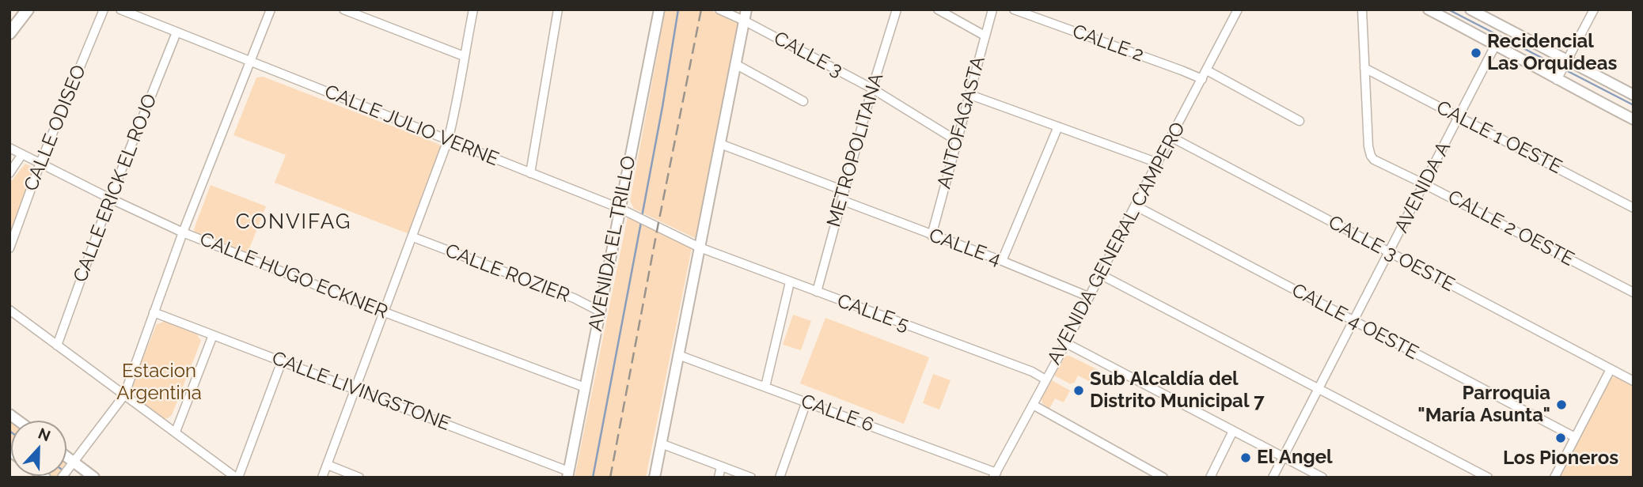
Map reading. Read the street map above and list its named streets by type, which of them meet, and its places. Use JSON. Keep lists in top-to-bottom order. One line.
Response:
{"streets":{"main road":["AVENIDA EL TRILLO"],"street":["CALLE 2","CALLE 3","ANTOFAGASTA","CALLE JULIO VERNE","CALLE ODISEO","CALLE 1 OESTE","METROPOLITANA","AVENIDA A","CALLE ERICK EL ROJO","CALLE 2 OESTE","AVENIDA GENERAL CAMPERO","CALLE 4","CALLE 3 OESTE","CALLE ROZIER","CALLE HUGO ECKNER","CALLE 5","CALLE 4 OESTE","CALLE LIVINGSTONE","CALLE 6"]},"crossings":[["CALLE 2","AVENIDA GENERAL CAMPERO"],["CALLE 3","ANTOFAGASTA"],["CALLE 3","METROPOLITANA"],["ANTOFAGASTA","CALLE 4"],["CALLE JULIO VERNE","CALLE ERICK EL ROJO"],["CALLE JULIO VERNE","AVENIDA EL TRILLO"],["CALLE JULIO VERNE","CALLE 5"],["CALLE ODISEO","CALLE HUGO ECKNER"],["CALLE 1 OESTE","AVENIDA A"],["CALLE 1 OESTE","CALLE 2 OESTE"],["METROPOLITANA","CALLE 4"],["METROPOLITANA","CALLE 5"],["AVENIDA A","CALLE 2 OESTE"],["AVENIDA A","CALLE 3 OESTE"],["AVENIDA A","CALLE 4 OESTE"],["CALLE ERICK EL ROJO","CALLE HUGO ECKNER"],["AVENIDA EL TRILLO","CALLE ROZIER"],["AVENIDA EL TRILLO","CALLE HUGO ECKNER"],["AVENIDA EL TRILLO","CALLE LIVINGSTONE"],["AVENIDA GENERAL CAMPERO","CALLE 4"],["AVENIDA GENERAL CAMPERO","CALLE 3 OESTE"],["AVENIDA GENERAL CAMPERO","CALLE 5"],["AVENIDA GENERAL CAMPERO","CALLE 4 OESTE"],["AVENIDA GENERAL CAMPERO","CALLE 6"]],"districts":["CONVIFAG"],"parks":["Estacion Argentina"],"places":["Recidencial Las Orquideas","Sub Alcaldía del Distrito Municipal 7","Parroquia \"María Asunta\"","Los Pioneros","El Angel"],"north":"top"}
